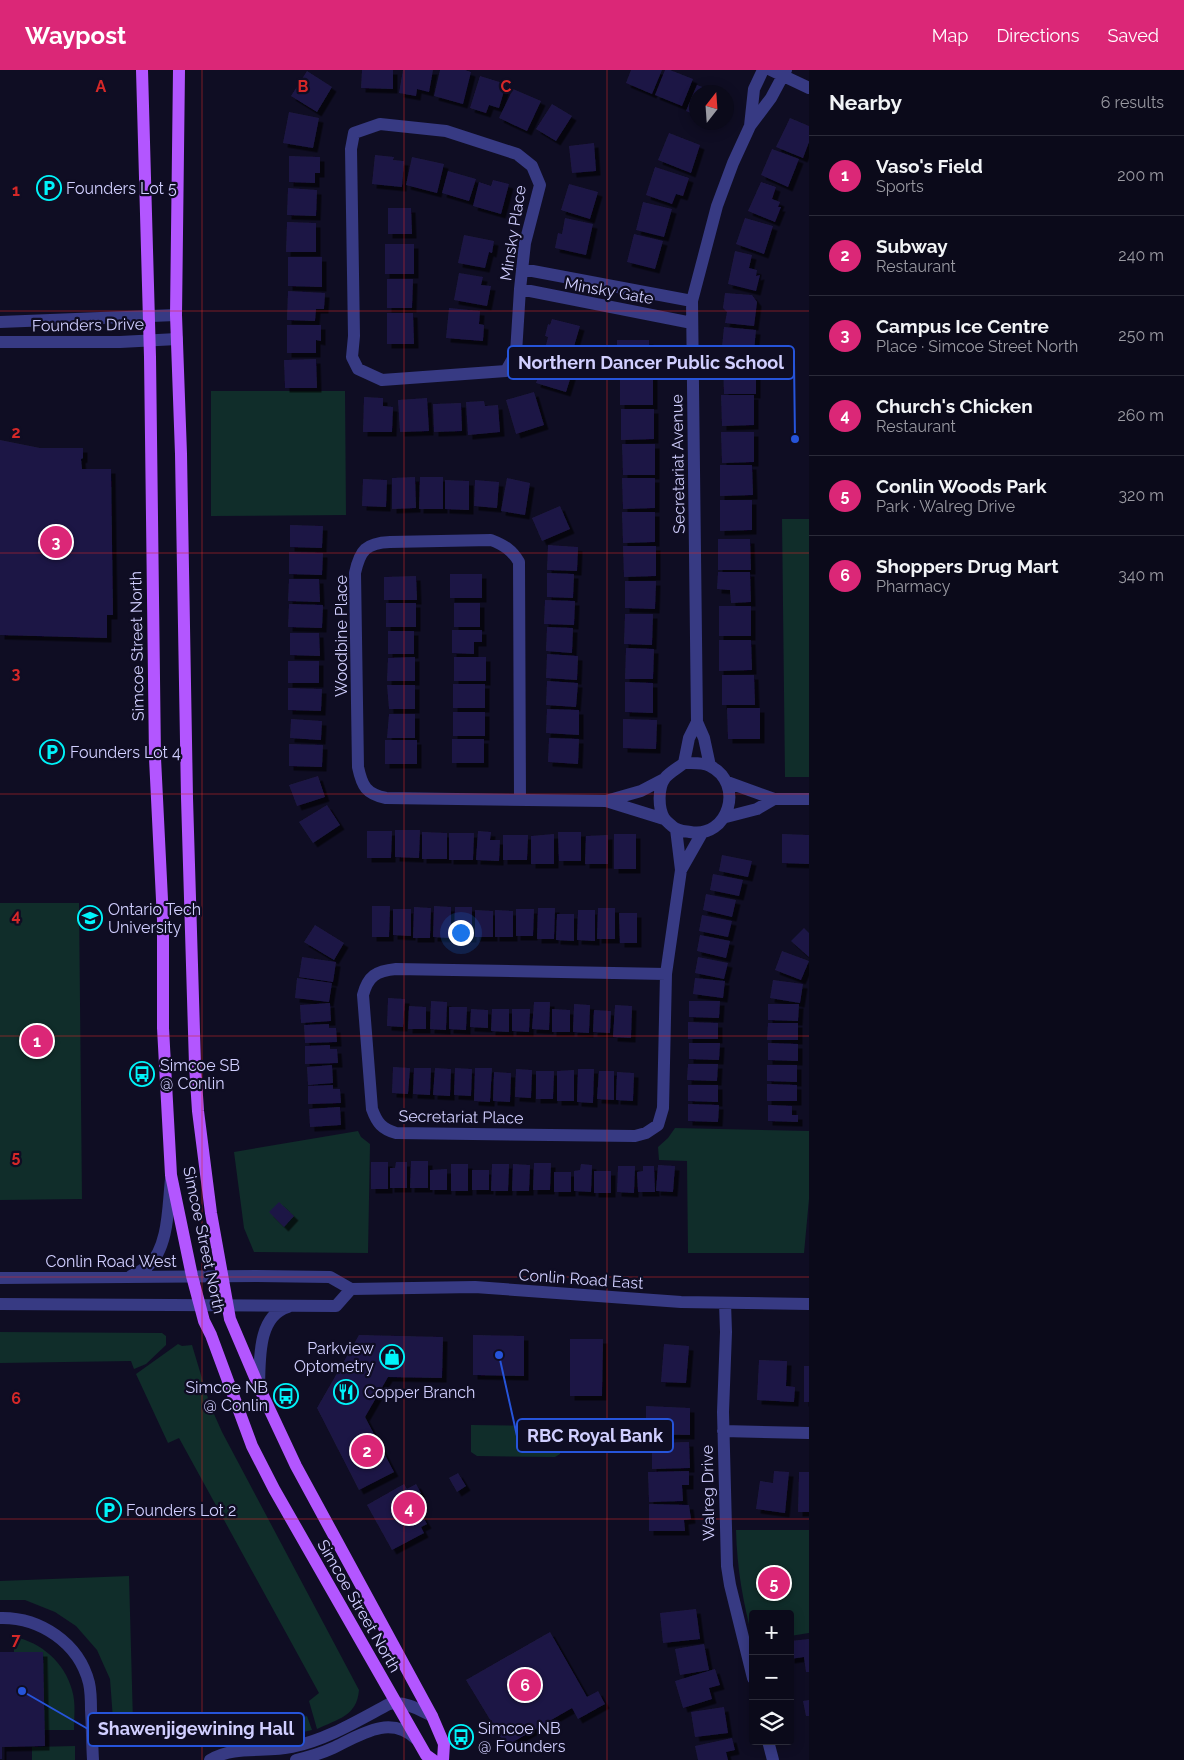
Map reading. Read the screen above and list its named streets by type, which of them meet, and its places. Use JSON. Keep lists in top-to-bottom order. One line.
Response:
{"streets":{"main road":["Simcoe Street North"],"street":["Minsky Place","Minsky Gate","Founders Drive","Secretariat Avenue","Woodbine Place","Secretariat Place","Conlin Road West","Conlin Road East","Walreg Drive"]},"crossings":[["Minsky Place","Minsky Gate"],["Minsky Gate","Secretariat Avenue"],["Founders Drive","Simcoe Street North"],["Secretariat Avenue","Woodbine Place"],["Secretariat Avenue","Secretariat Place"],["Woodbine Place","Secretariat Place"],["Simcoe Street North","Conlin Road West"],["Simcoe Street North","Conlin Road East"],["Conlin Road West","Conlin Road East"],["Conlin Road East","Walreg Drive"]],"places":{"parking":["Founders Lot 5","Founders Lot 4","Founders Lot 2"],"other":["Northern Dancer Public School","RBC Royal Bank","Shawenjigewining Hall"],"school or university":["Ontario Tech University"],"bus stop":["Simcoe SB @ Conlin","Simcoe NB @ Conlin","Simcoe NB @ Founders"],"shop":["Parkview Optometry"],"restaurant":["Copper Branch"]},"north":"top","page":{"header":"Waypost","nav":["Map","Directions","Saved"],"heading":["Nearby","6 results"],"list":[{"mark":"1","name":"Vaso's Field","note":"Sports","value":"200 m"},{"mark":"2","name":"Subway","note":"Restaurant","value":"240 m"},{"mark":"3","name":"Campus Ice Centre","note":"Place · Simcoe Street North","value":"250 m"},{"mark":"4","name":"Church's Chicken","note":"Restaurant","value":"260 m"},{"mark":"5","name":"Conlin Woods Park","note":"Park · Walreg Drive","value":"320 m"},{"mark":"6","name":"Shoppers Drug Mart","note":"Pharmacy","value":"340 m"}],"pins":["3","1","2","4","5","6"],"map_buttons":["+","−"]},"grid":{"columns":["A","B","C"],"rows":["1","2","3","4","5","6","7"]}}
